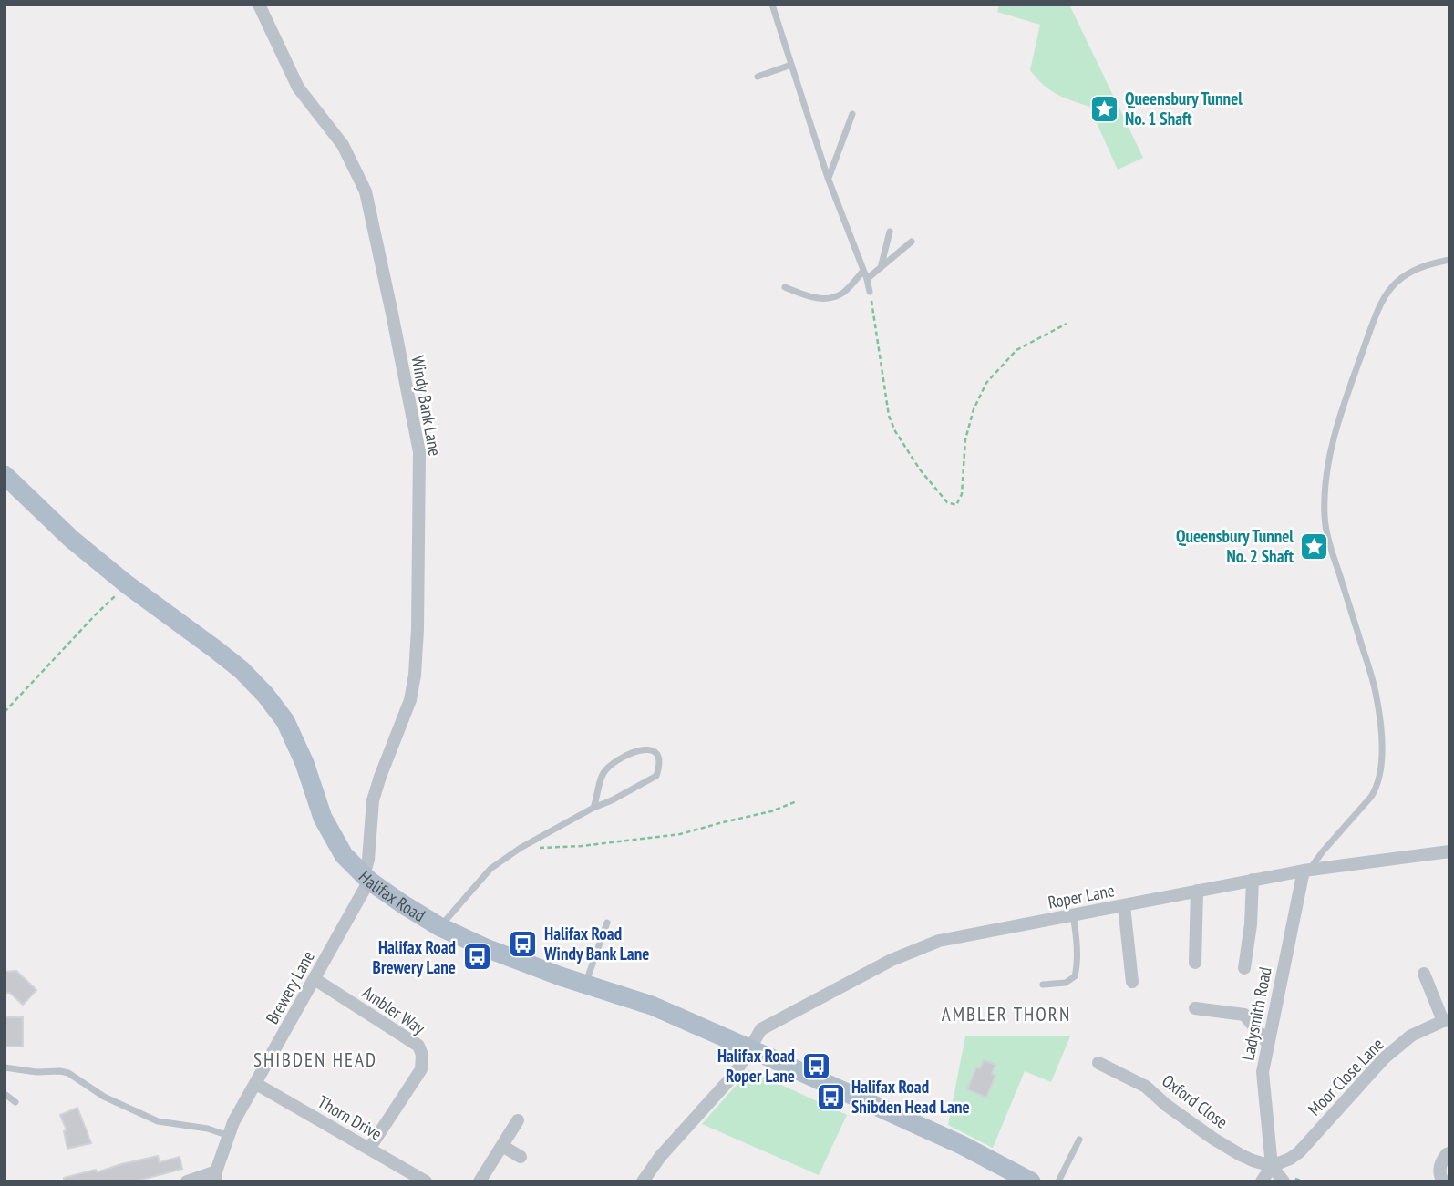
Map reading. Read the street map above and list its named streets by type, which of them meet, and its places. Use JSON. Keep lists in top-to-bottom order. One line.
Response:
{"streets":{"main road":["Halifax Road"],"street":["Windy Bank Lane","Roper Lane","Brewery Lane","Ambler Way","Ladysmith Road","Moor Close Lane","Oxford Close","Thorn Drive"]},"crossings":[["Windy Bank Lane","Halifax Road"],["Windy Bank Lane","Brewery Lane"],["Halifax Road","Roper Lane"],["Halifax Road","Brewery Lane"],["Roper Lane","Ladysmith Road"],["Brewery Lane","Ambler Way"],["Brewery Lane","Thorn Drive"],["Ambler Way","Thorn Drive"],["Ladysmith Road","Moor Close Lane"],["Ladysmith Road","Oxford Close"],["Moor Close Lane","Oxford Close"]],"districts":["AMBLER THORN","SHIBDEN HEAD"],"places":{"place":["Queensbury Tunnel No. 1 Shaft","Queensbury Tunnel No. 2 Shaft"],"bus stop":["Halifax Road Windy Bank Lane","Halifax Road Brewery Lane","Halifax Road Roper Lane","Halifax Road Shibden Head Lane"]}}
